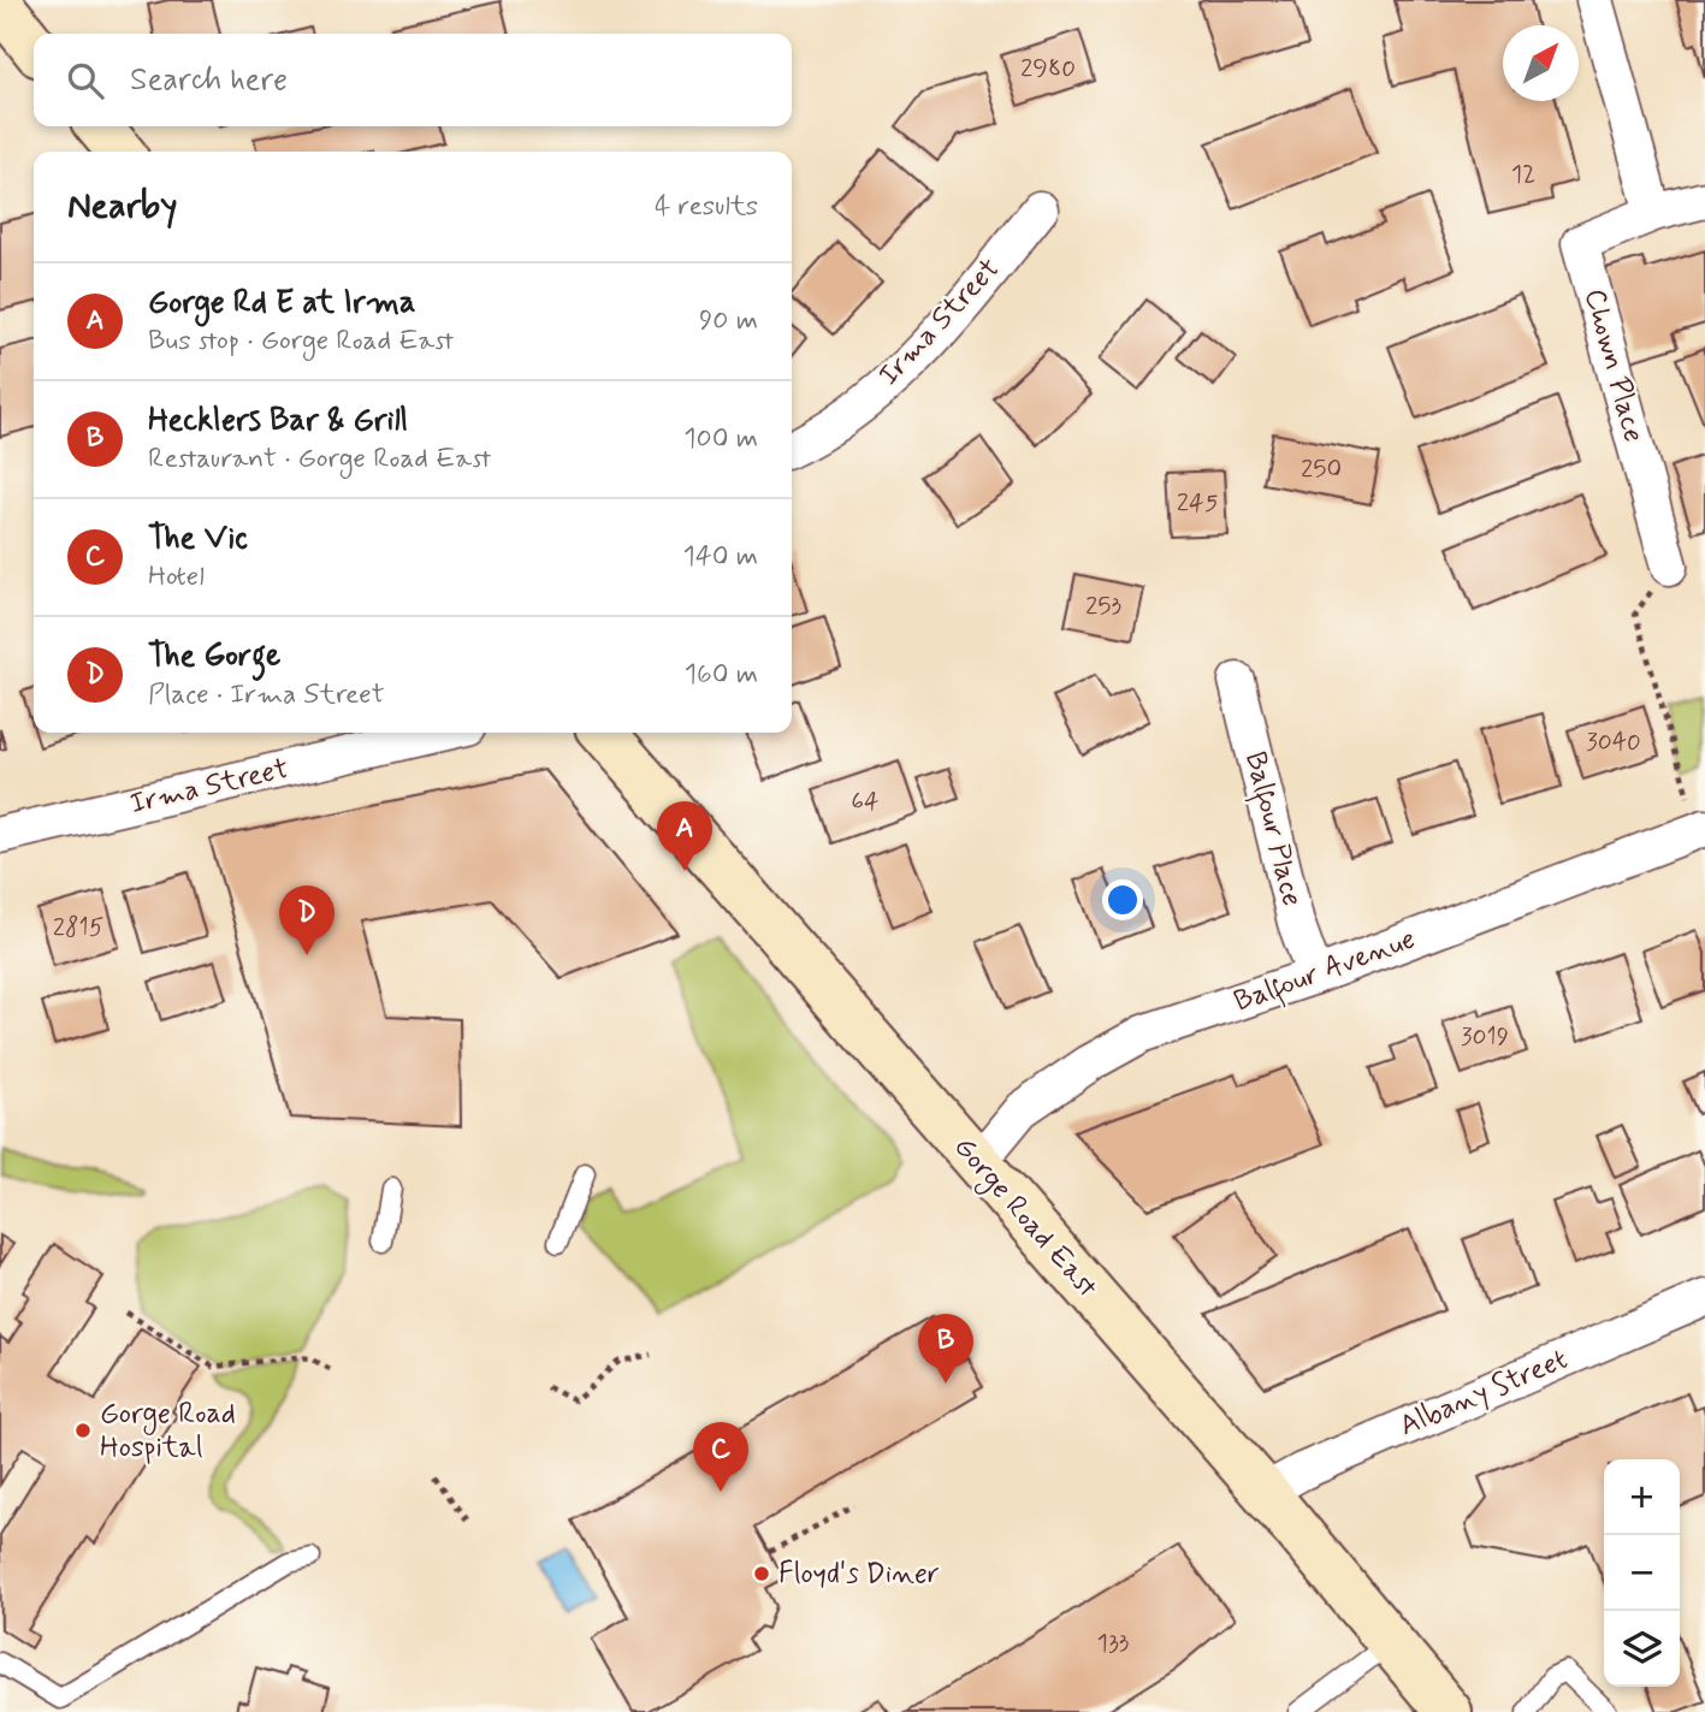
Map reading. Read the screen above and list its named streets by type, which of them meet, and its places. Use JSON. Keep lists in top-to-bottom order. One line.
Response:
{"streets":{"main road":["Gorge Road East"],"street":["Irma Street","Chown Place","Balfour Place","Balfour Avenue","Albany Street"]},"crossings":[["Balfour Place","Balfour Avenue"],["Balfour Avenue","Gorge Road East"],["Gorge Road East","Albany Street"]],"places":["Gorge Road Hospital","Floyd's Diner"],"house_numbers":["2980","12","250","245","253","3040","64","2815","3019","133"],"north":"top right","page":{"search":"Search here","heading":["Nearby","4 results"],"list":[{"mark":"A","name":"Gorge Rd E at Irma","note":"Bus stop · Gorge Road East","value":"90 m"},{"mark":"B","name":"Hecklers Bar & Grill","note":"Restaurant · Gorge Road East","value":"100 m"},{"mark":"C","name":"The Vic","note":"Hotel","value":"140 m"},{"mark":"D","name":"The Gorge","note":"Place · Irma Street","value":"160 m"}],"pins":["A","D","B","C"],"map_buttons":["+","−"]}}
